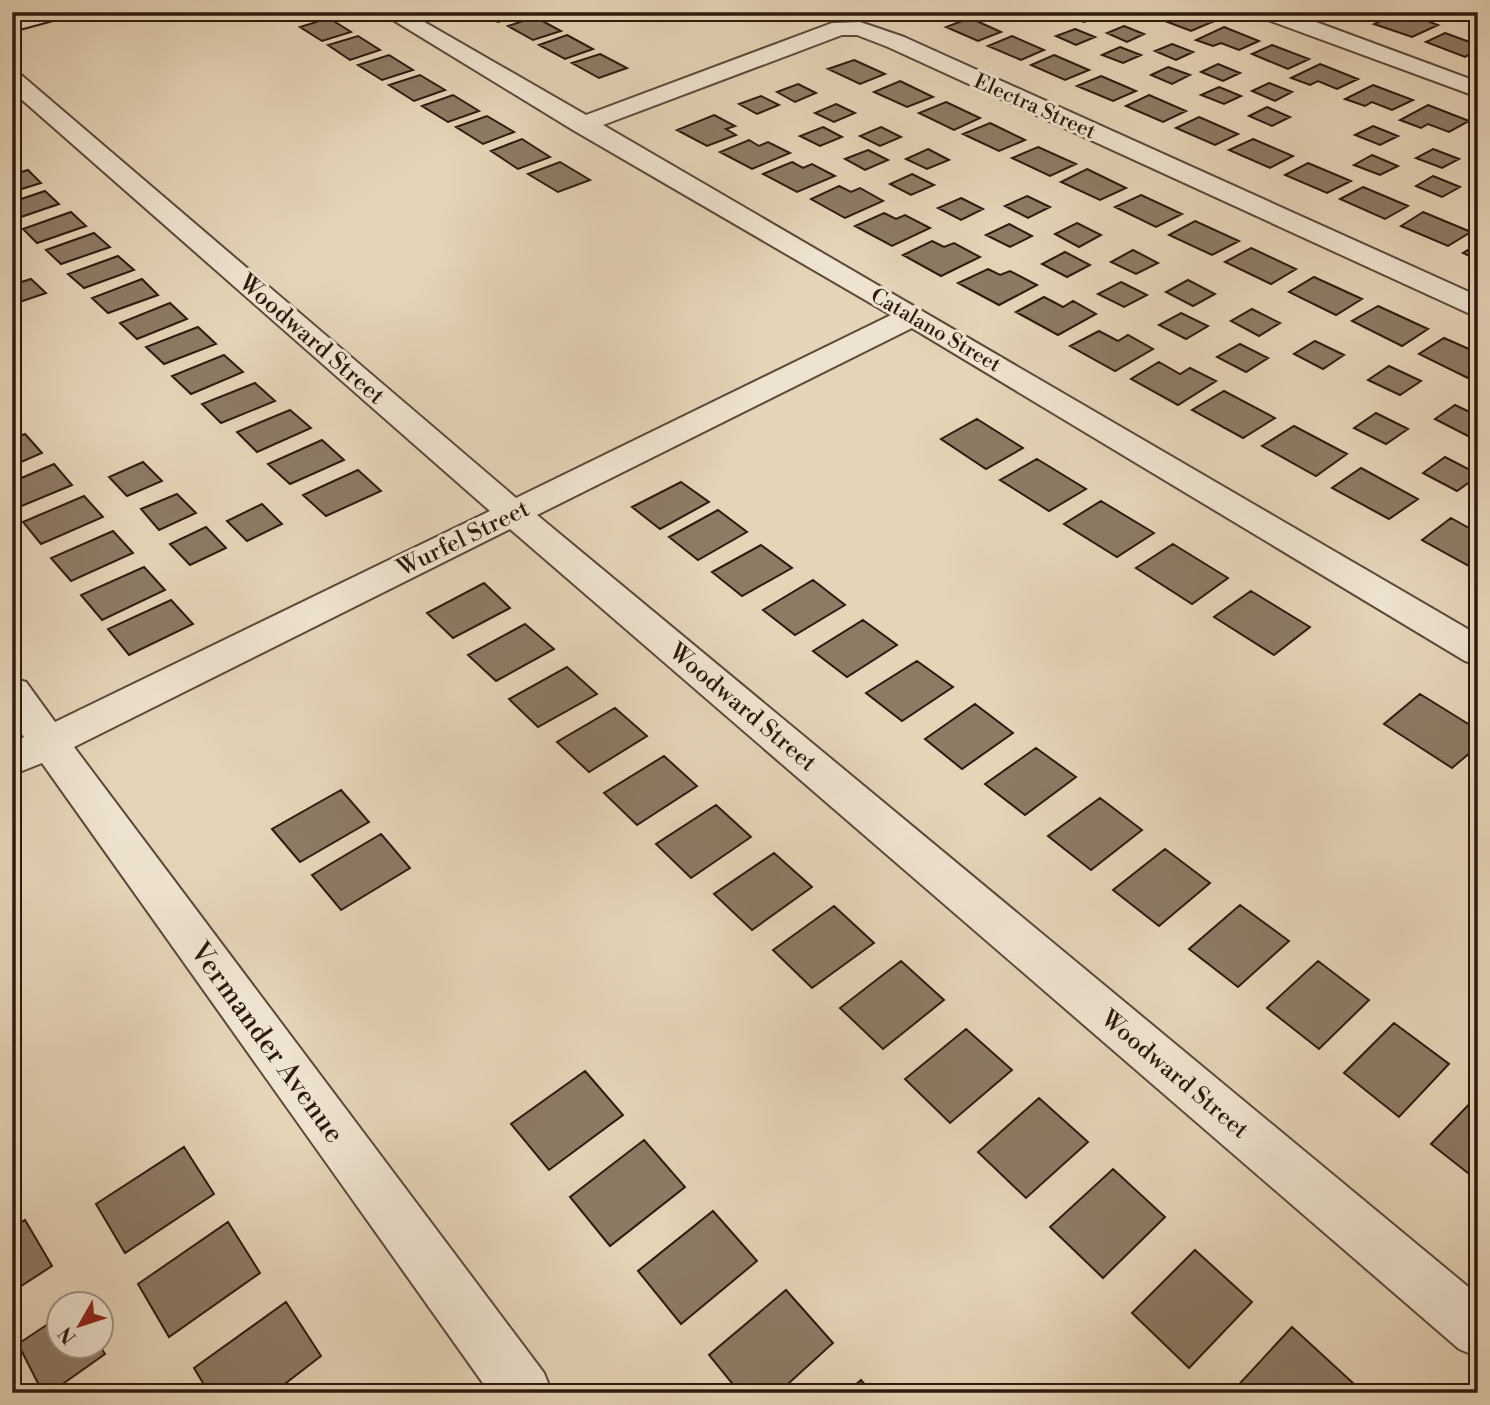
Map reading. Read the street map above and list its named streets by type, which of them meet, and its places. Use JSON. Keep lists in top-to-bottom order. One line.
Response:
{"streets":{"street":["Electra Street","Catalano Street","Woodward Street","Wurfel Street","Vermander Avenue"]},"crossings":[["Electra Street","Catalano Street"],["Catalano Street","Wurfel Street"],["Woodward Street","Wurfel Street"],["Wurfel Street","Vermander Avenue"]],"north":"bottom left"}
